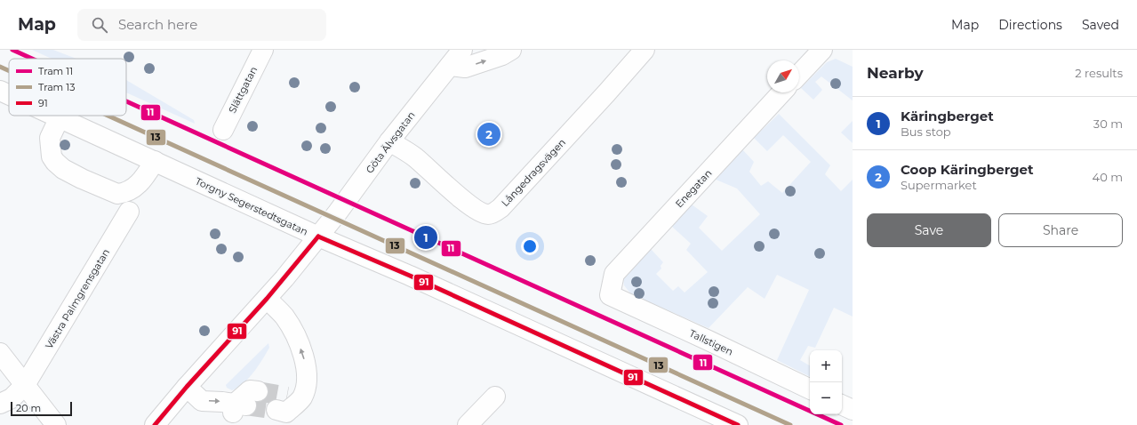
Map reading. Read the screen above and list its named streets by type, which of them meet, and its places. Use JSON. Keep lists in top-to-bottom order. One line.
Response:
{"streets":{"street":["Slättgatan","Göta Älvsgatan","Långedragsvägen","Enegatan","Torgny Segerstedtsgatan","Västra Palmgrensgatan","Tallstigen"]},"crossings":[["Göta Älvsgatan","Långedragsvägen"],["Göta Älvsgatan","Torgny Segerstedtsgatan"],["Enegatan","Tallstigen"]],"lines":["tram line 11","tram line 13","transit line 91"],"legend":["Tram 11","Tram 13","91"],"scale_bar":"20 m","north":"top right","page":{"header":"Map","search":"Search here","nav":["Map","Directions","Saved"],"heading":["Nearby","2 results"],"list":[{"mark":"1","name":"Käringberget","note":"Bus stop","value":"30 m"},{"mark":"2","name":"Coop Käringberget","note":"Supermarket","value":"40 m"}],"pins":["2","1"],"buttons":["Save","Share"],"map_buttons":["+","−"],"scale":"20 m"}}
